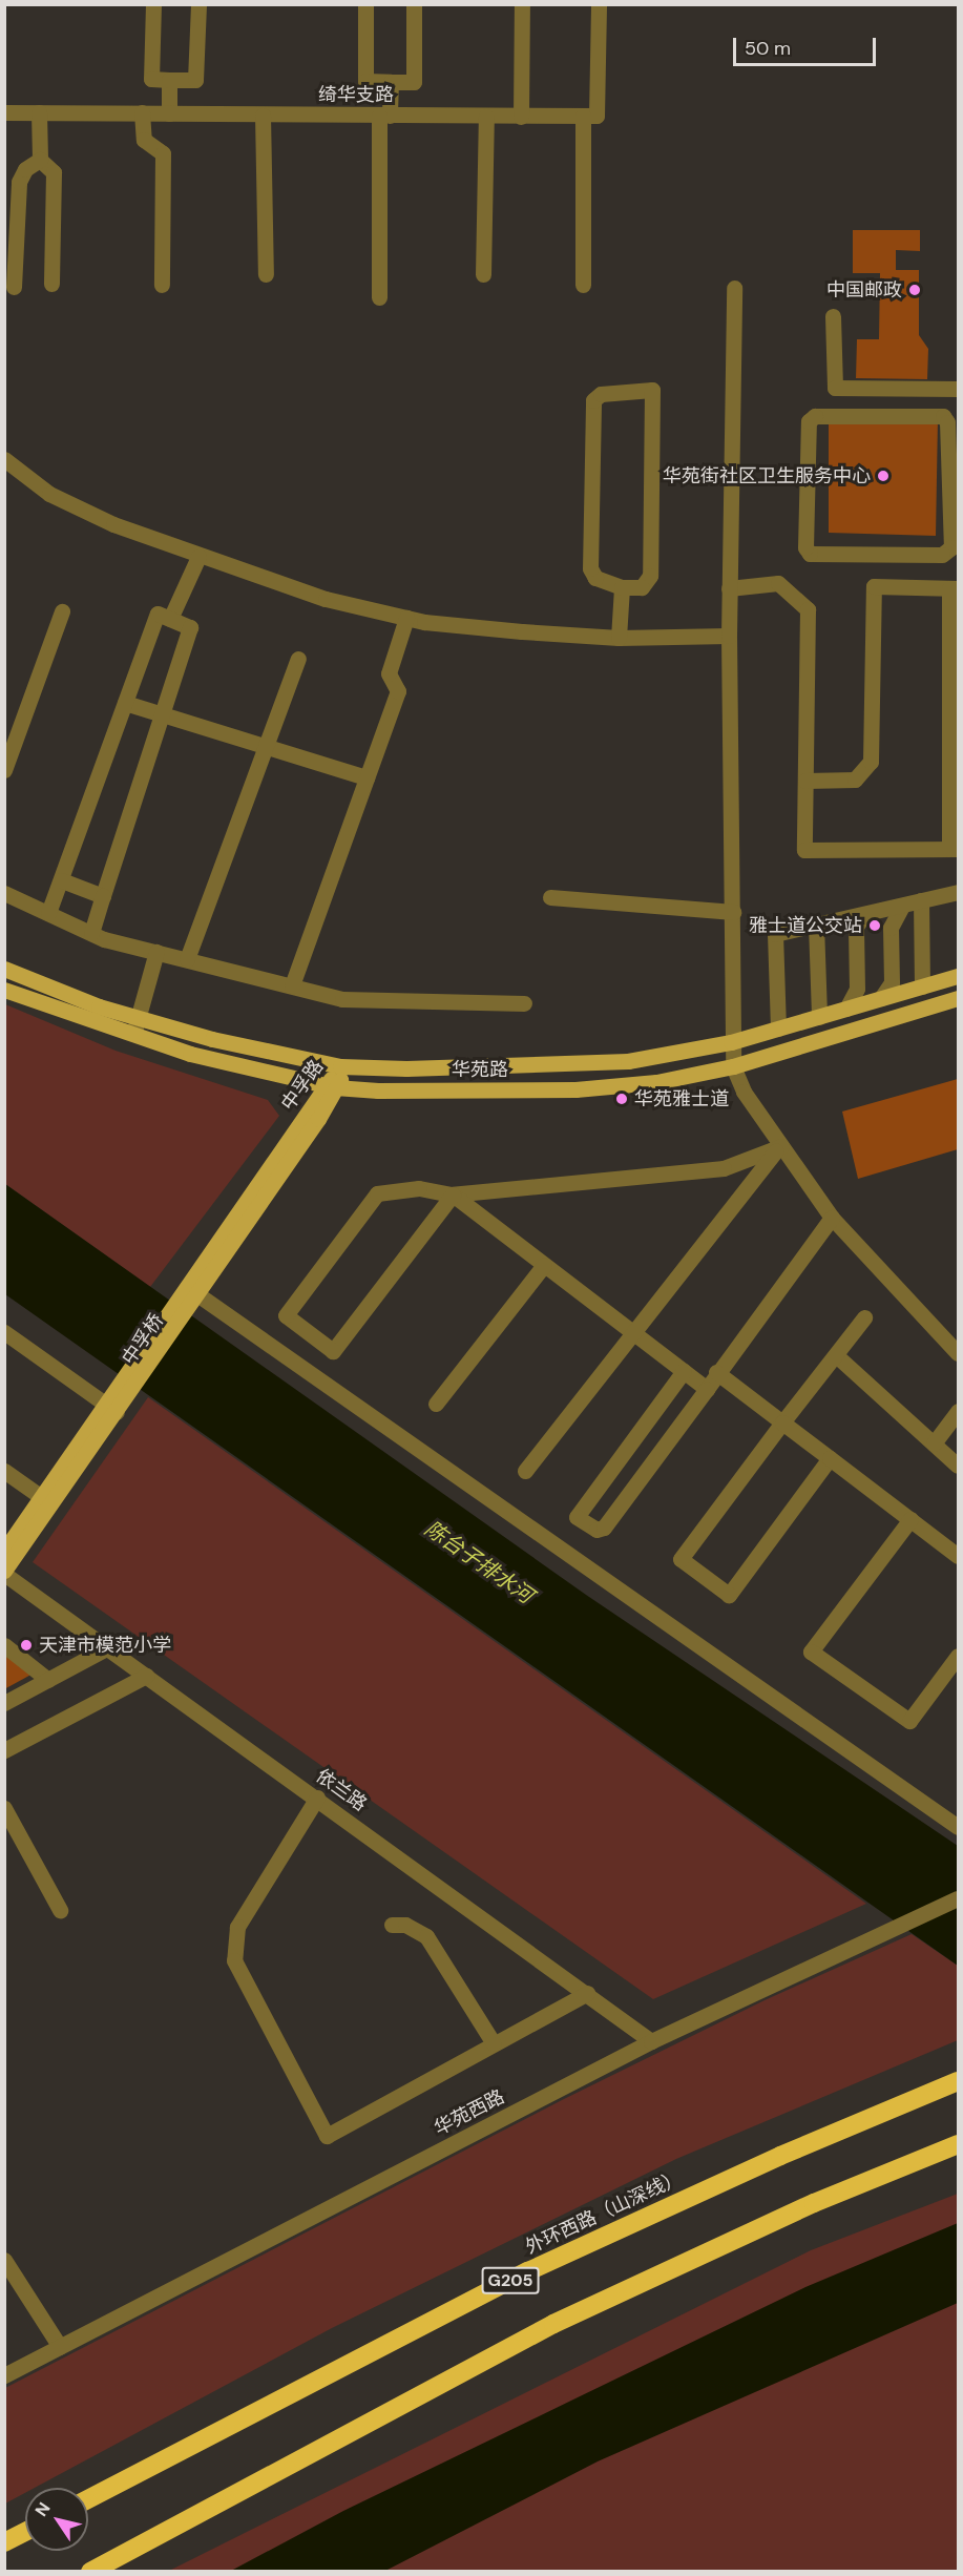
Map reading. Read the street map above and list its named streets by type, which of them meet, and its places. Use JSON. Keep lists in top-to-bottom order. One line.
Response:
{"streets":{"highway":["外环西路（山深线）","G205"],"main road":["华苑路","中孚路","中孚桥"],"street":["绮华支路","依兰路","华苑西路"]},"crossings":[["华苑路","中孚路"],["中孚路","中孚桥"],["依兰路","华苑西路"]],"water":["陈台子排水河"],"places":["中国邮政","华苑街社区卫生服务中心","雅士道公交站","华苑雅士道","天津市模范小学"],"scale_bar":"50 m","north":"top left"}
